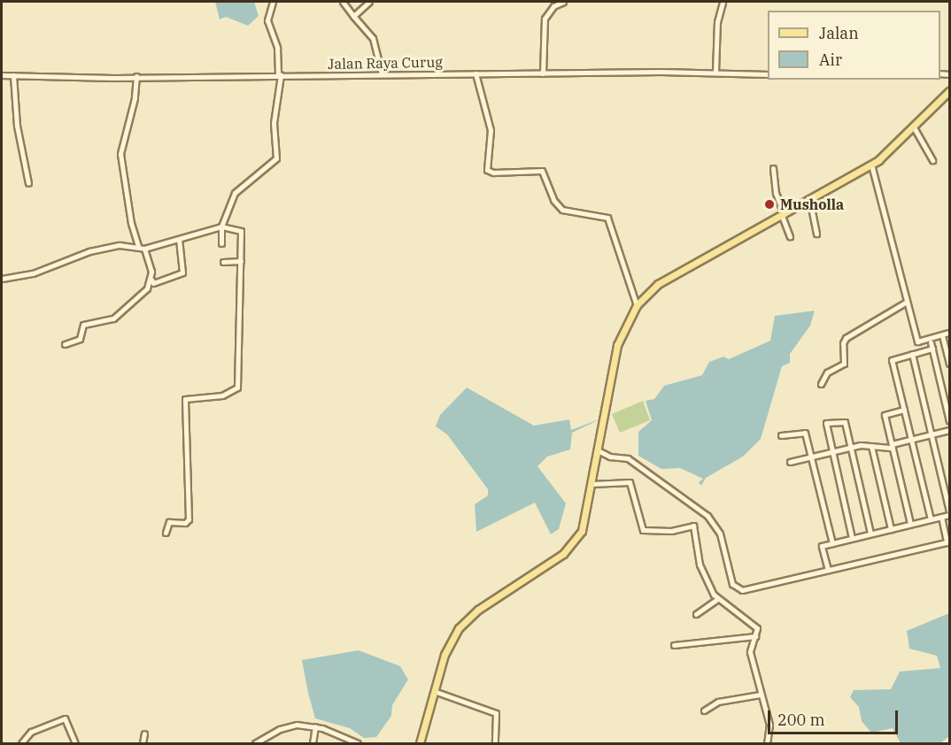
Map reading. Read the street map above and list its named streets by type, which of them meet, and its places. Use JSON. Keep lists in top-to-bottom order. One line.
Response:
{"streets":{"street":["Jalan Raya Curug"]},"places":["Musholla"],"legend":["Jalan","Air"],"scale_bar":"200 m"}
